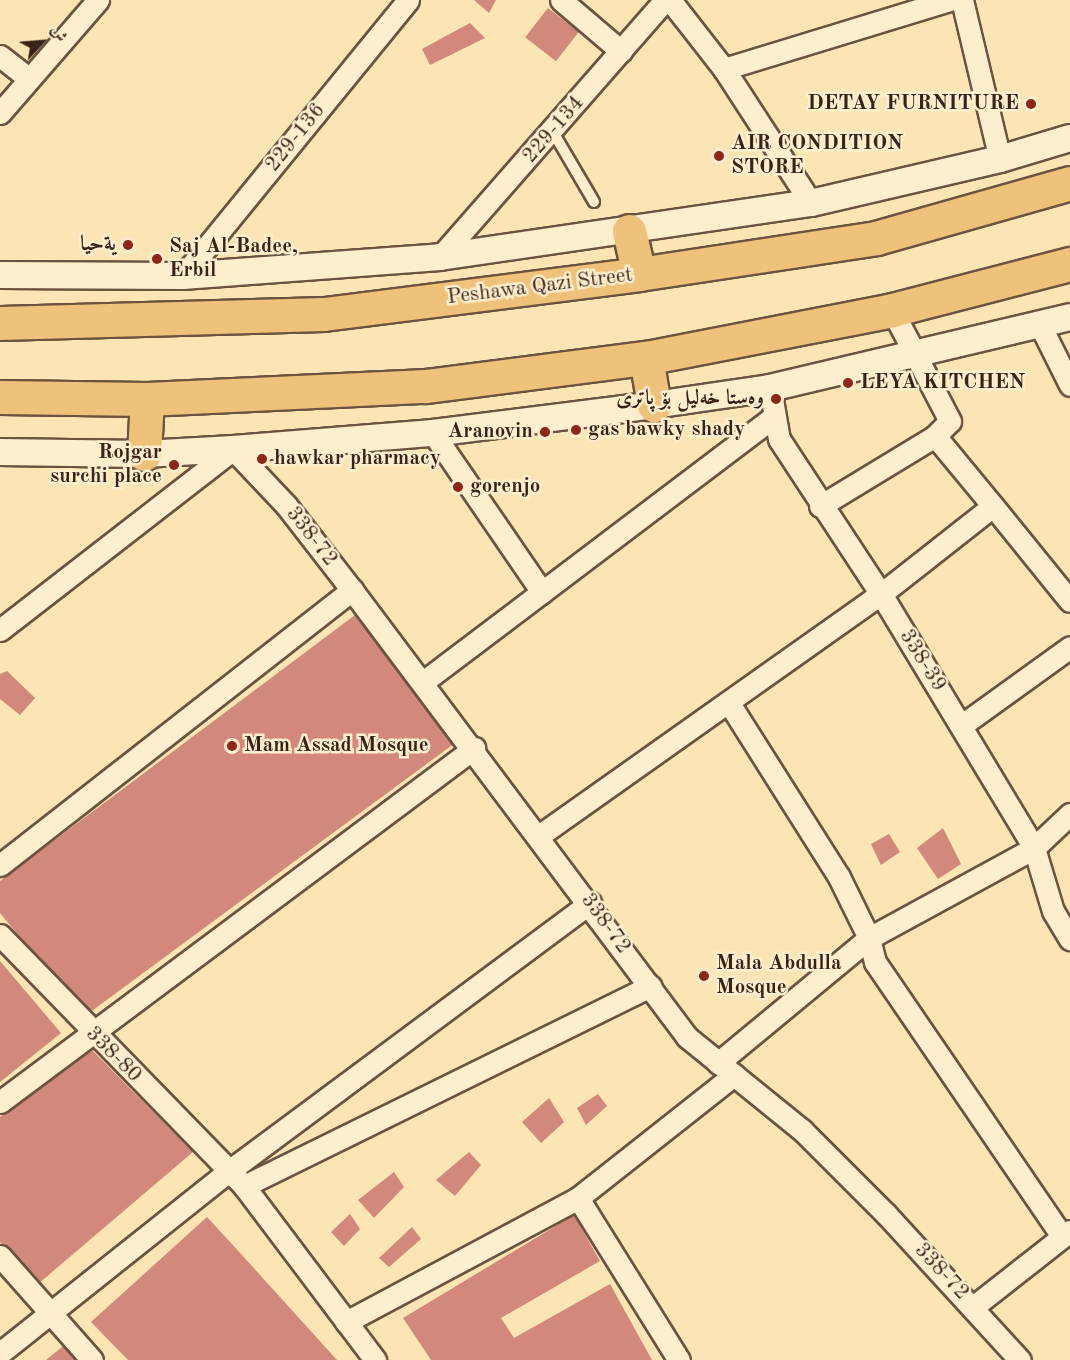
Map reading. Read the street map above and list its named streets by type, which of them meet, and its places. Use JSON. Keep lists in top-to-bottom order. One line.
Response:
{"streets":{"highway":["Peshawa Qazi Street"],"street":["229-134","229-136","338-72","338-39","338-80"]},"places":["DETAY FURNITURE","AIR CONDITION STORE","يةحيا","Saj Al-Badee, Erbil","LEYA KITCHEN","وەستا خەلیل بۆ پاتری","gas bawky shady","Aranovin","hawkar pharmacy","Rojgar surchi place","gorenjo","Mam Assad Mosque","Mala Abdulla Mosque"],"north":"top right"}
